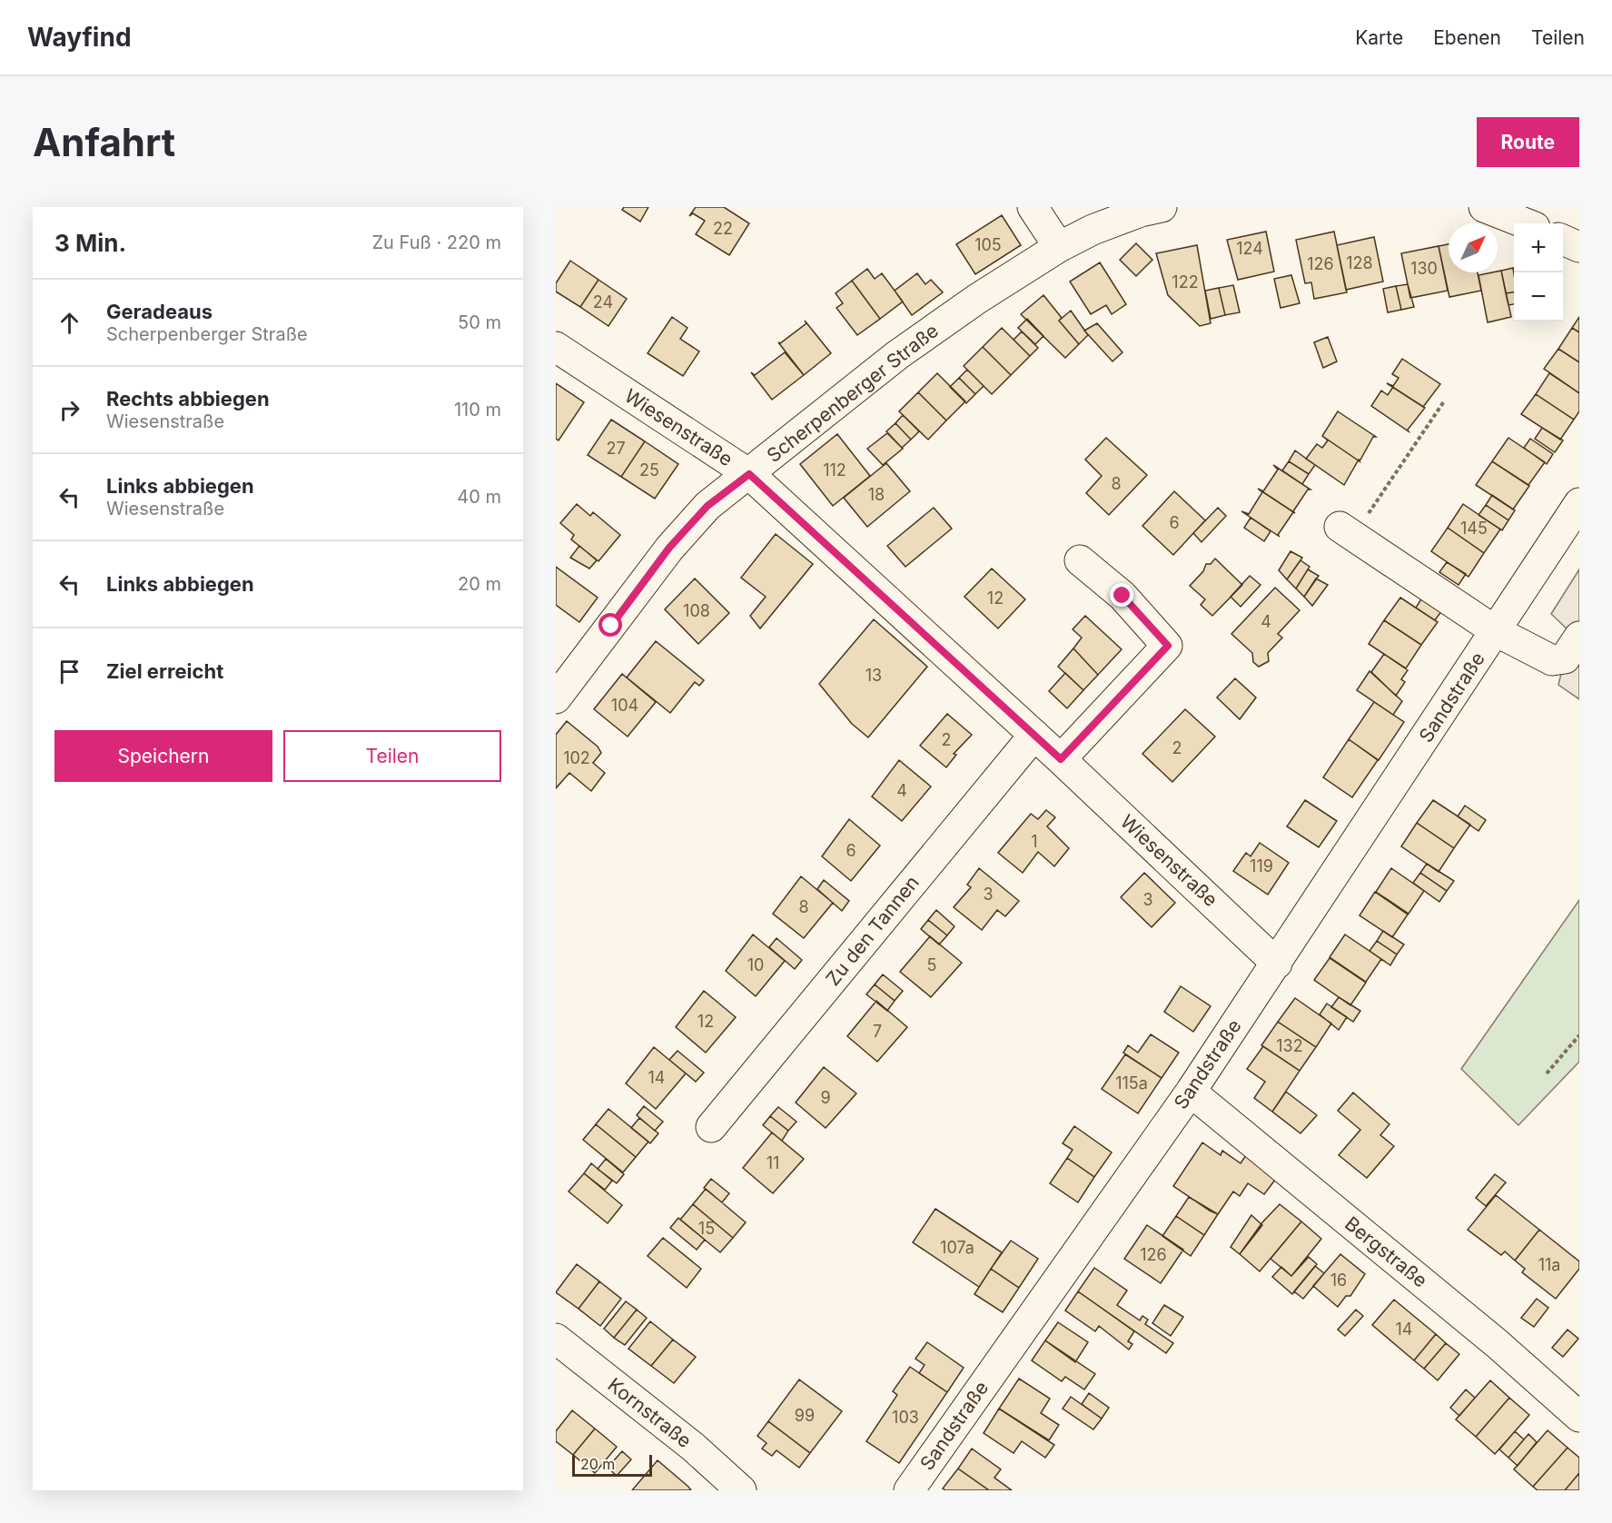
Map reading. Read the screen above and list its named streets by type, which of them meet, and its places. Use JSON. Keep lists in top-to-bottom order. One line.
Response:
{"streets":{"street":["Scherpenberger Straße","Wiesenstraße","Sandstraße","Zu den Tannen","Bergstraße","Kornstraße"]},"crossings":[["Scherpenberger Straße","Wiesenstraße"],["Wiesenstraße","Sandstraße"],["Wiesenstraße","Zu den Tannen"],["Sandstraße","Bergstraße"]],"house_numbers":["22","105","124","128","126","130","122","24","27","25","112","8","18","6","145","12","108","4","13","104","2","2","102","4","1","6","119","3","3","8","10","5","12","7","132","14","115a","9","11","15","107a","126","11a","16","14","99","103"],"scale_bar":"20 m","north":"top right","page":{"header":"Wayfind","nav":["Karte","Ebenen","Teilen"],"buttons":["Route",["Speichern","Teilen"]],"title":"Anfahrt","heading":["3 Min.","Zu Fuß · 220 m"],"map_buttons":["+","−"],"list":[["Geradeaus","Scherpenberger Straße","50 m"],["Rechts abbiegen","Wiesenstraße","110 m"],["Links abbiegen","Wiesenstraße","40 m"],["Links abbiegen","20 m"],"Ziel erreicht"],"scale":"20 m"}}
